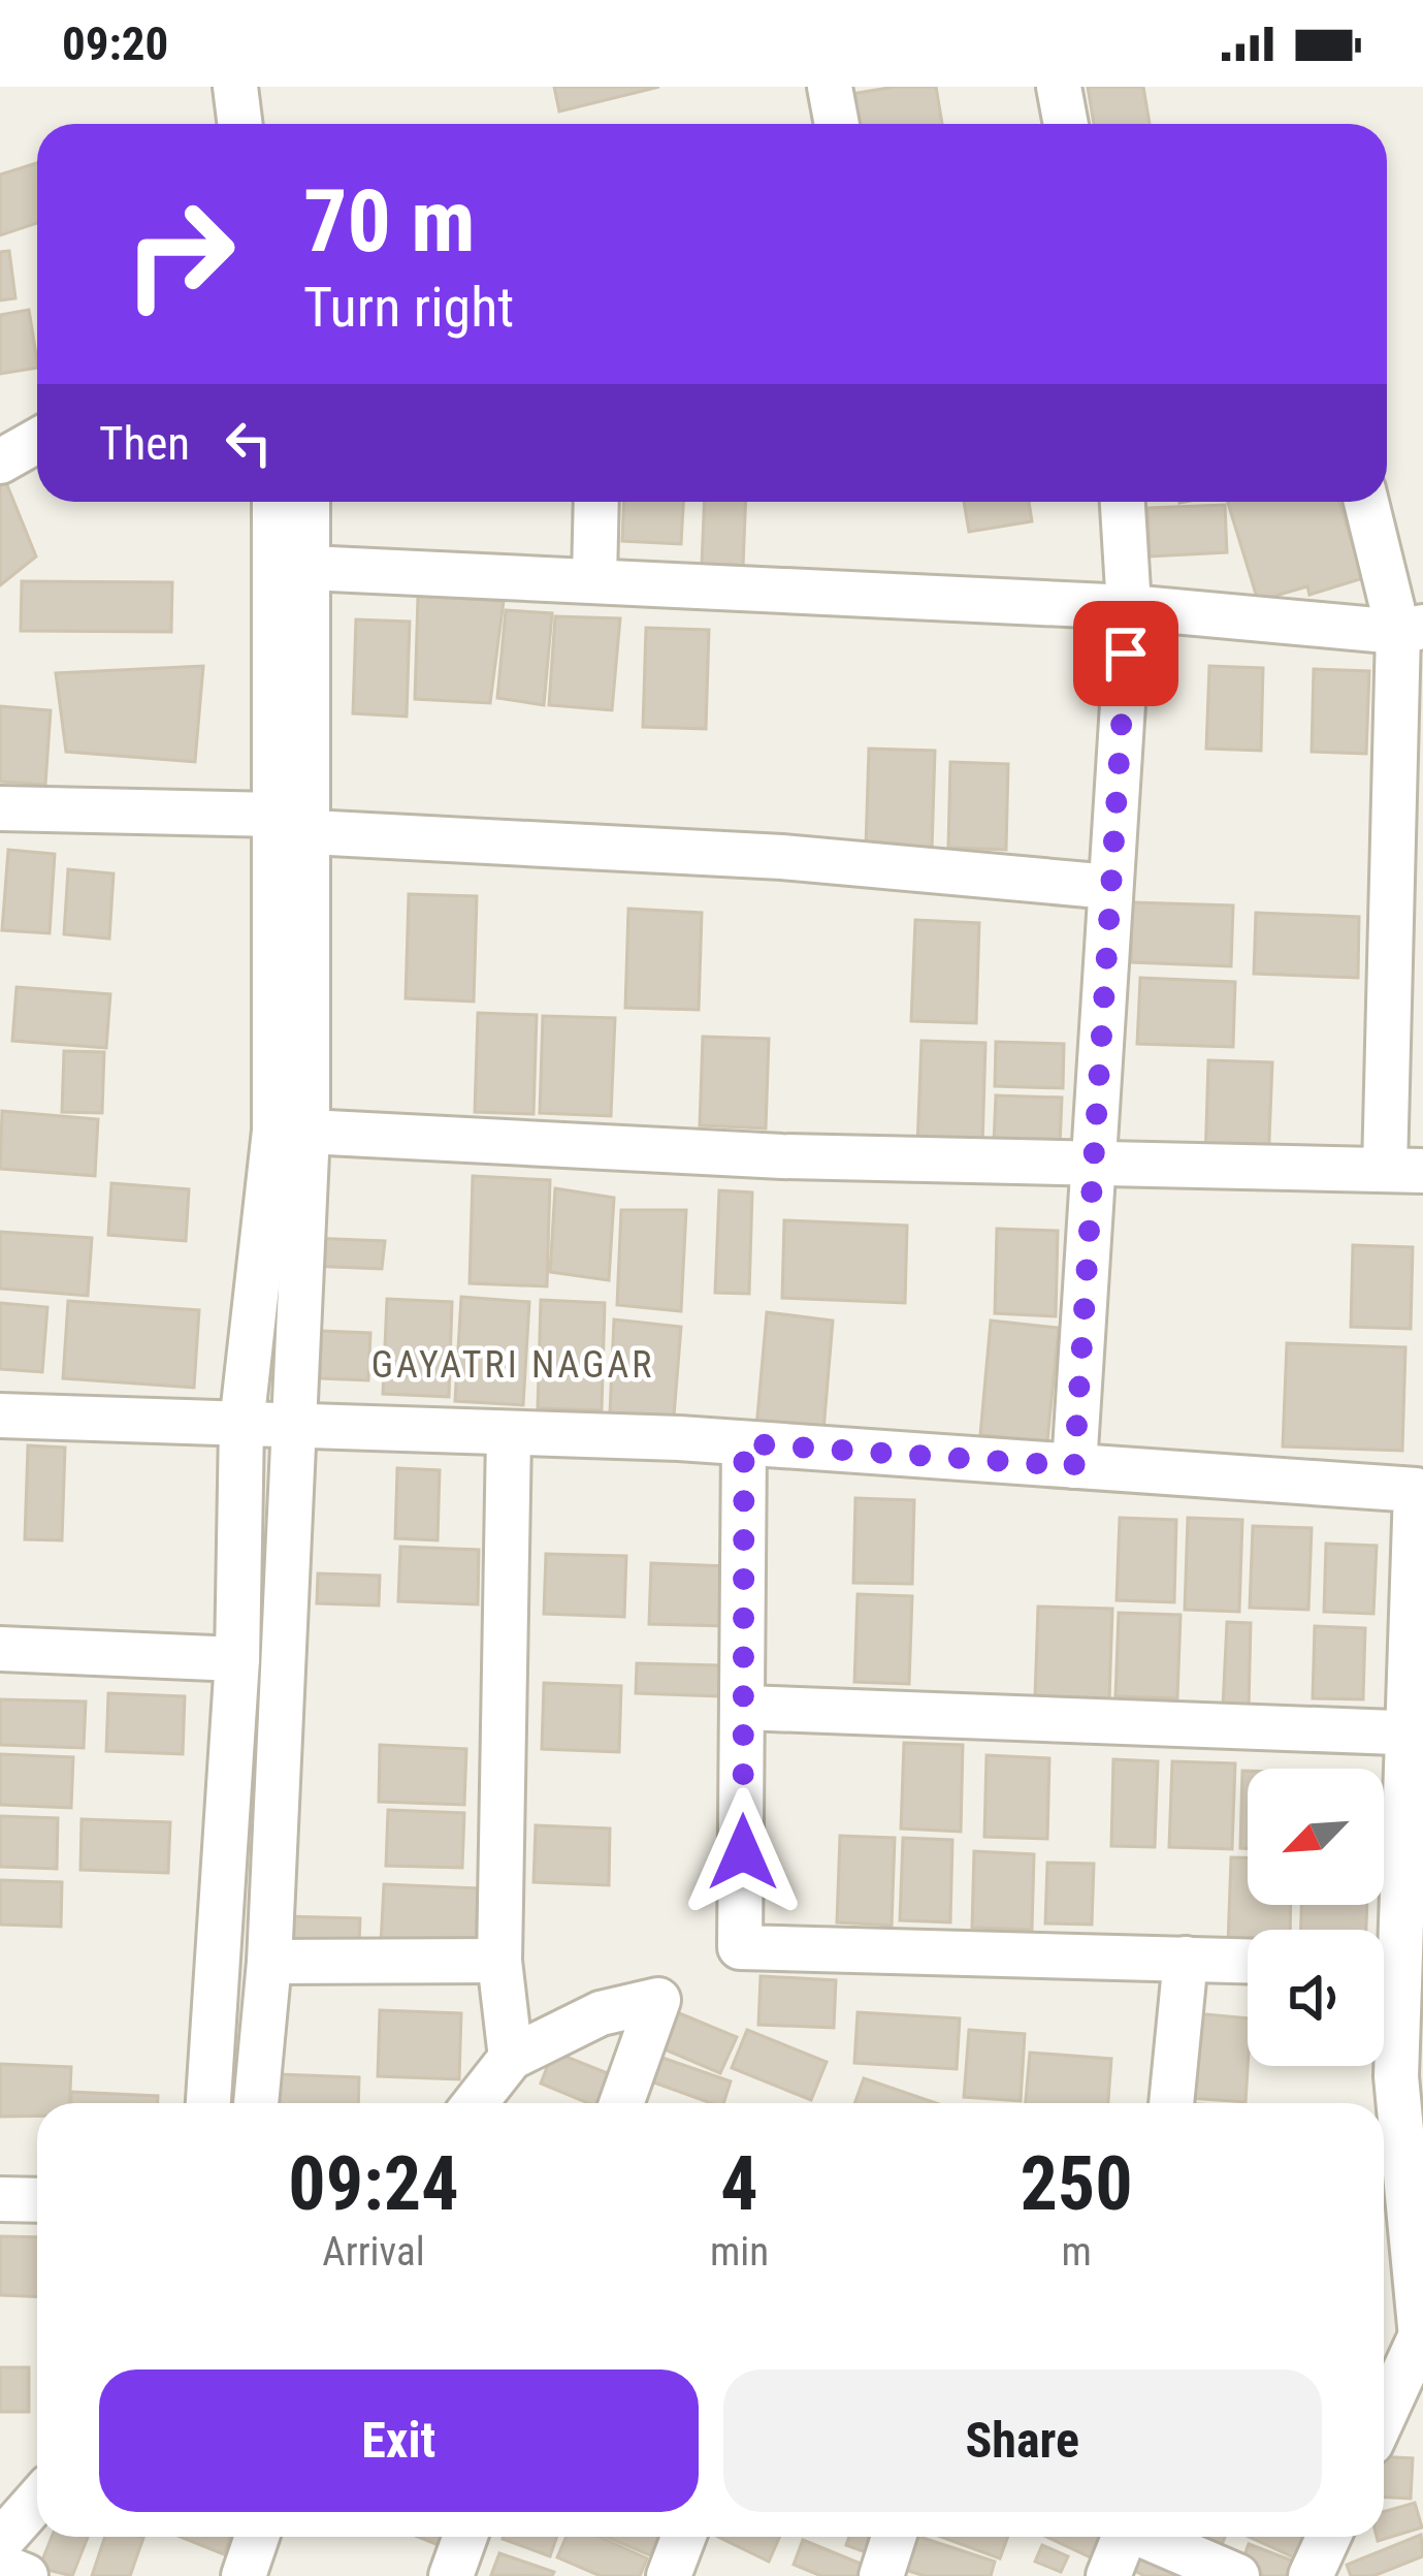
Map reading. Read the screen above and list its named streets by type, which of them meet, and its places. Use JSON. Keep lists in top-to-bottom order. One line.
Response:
{"districts":["GAYATRI NAGAR"],"north":"bottom left","page":{"status":"09:20","turn":["70 m","Turn right"],"then":"Then","eta":["09:24","Arrival","4","min","250","m"],"buttons":["Exit","Share"]}}
